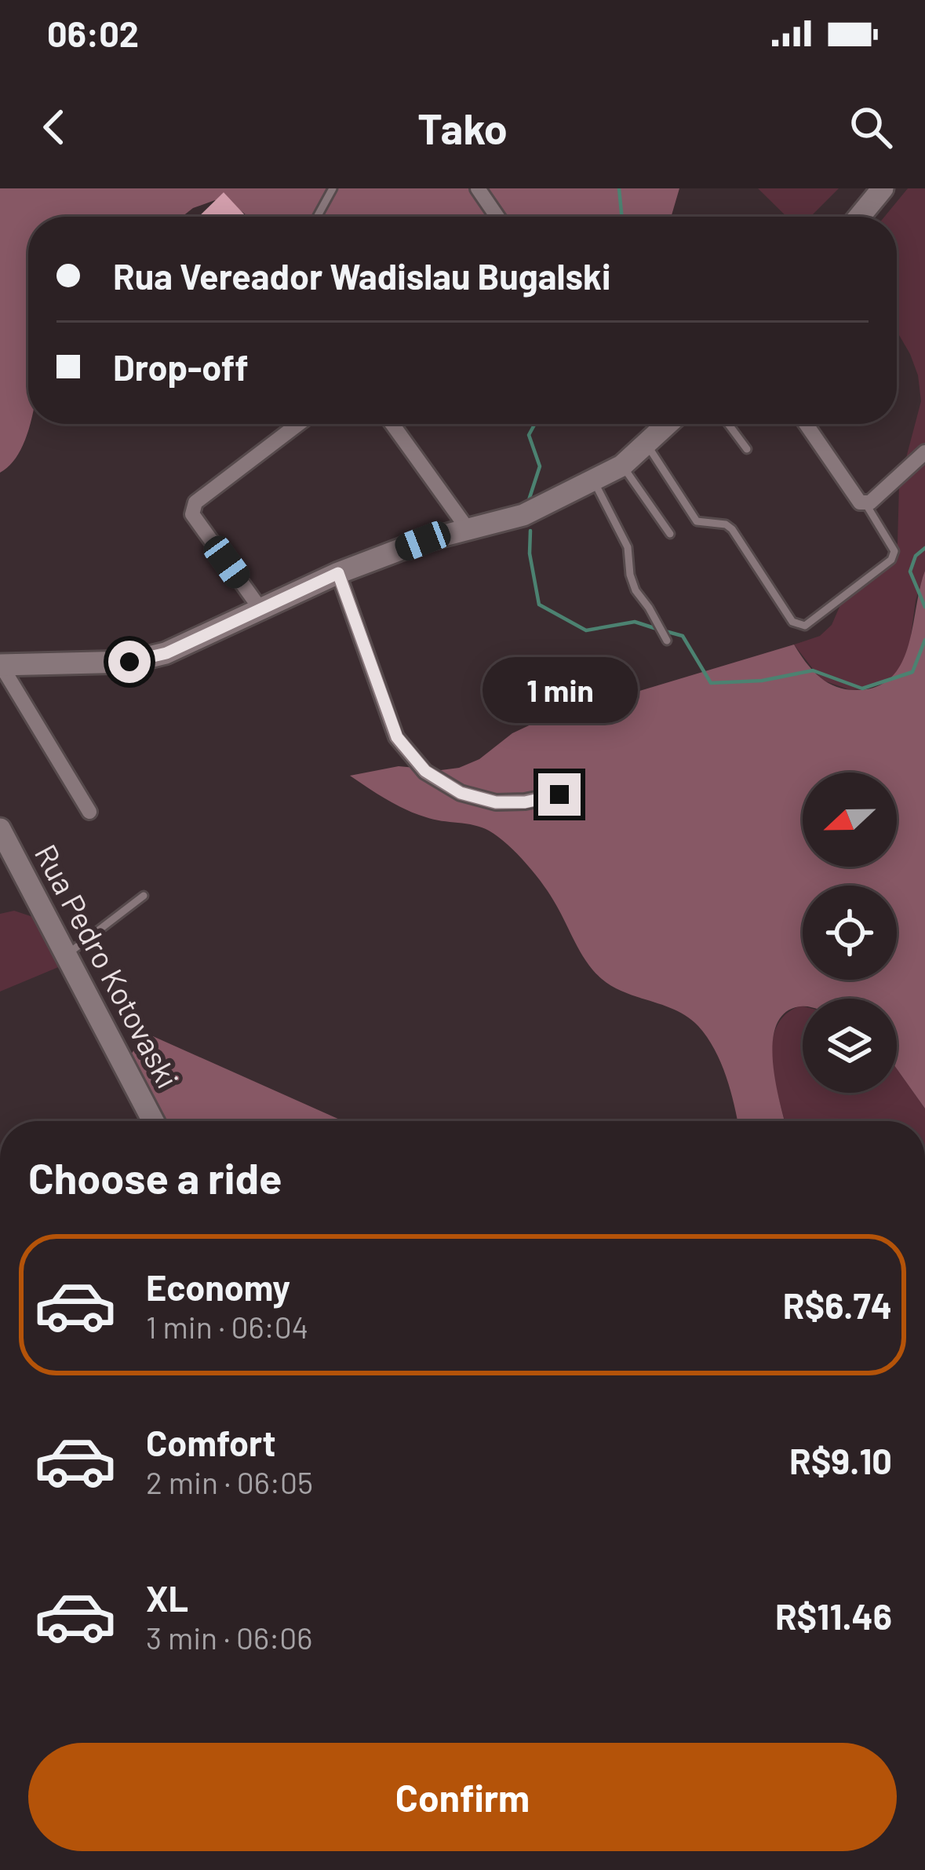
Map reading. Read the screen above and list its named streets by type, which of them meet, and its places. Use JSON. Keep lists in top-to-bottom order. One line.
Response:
{"streets":{"main road":["Rua Pedro Kotovaski"]},"north":"left","page":{"status":"06:02","header":"Tako","banner":["Rua Vereador Wadislau Bugalski","Drop-off"],"bubble":"1 min","heading":"Choose a ride","list":[{"name":"Economy","note":"1 min · 06:04","value":"R$6.74"},{"name":"Comfort","note":"2 min · 06:05","value":"R$9.10"},{"name":"XL","note":"3 min · 06:06","value":"R$11.46"}],"buttons":"Confirm"}}
